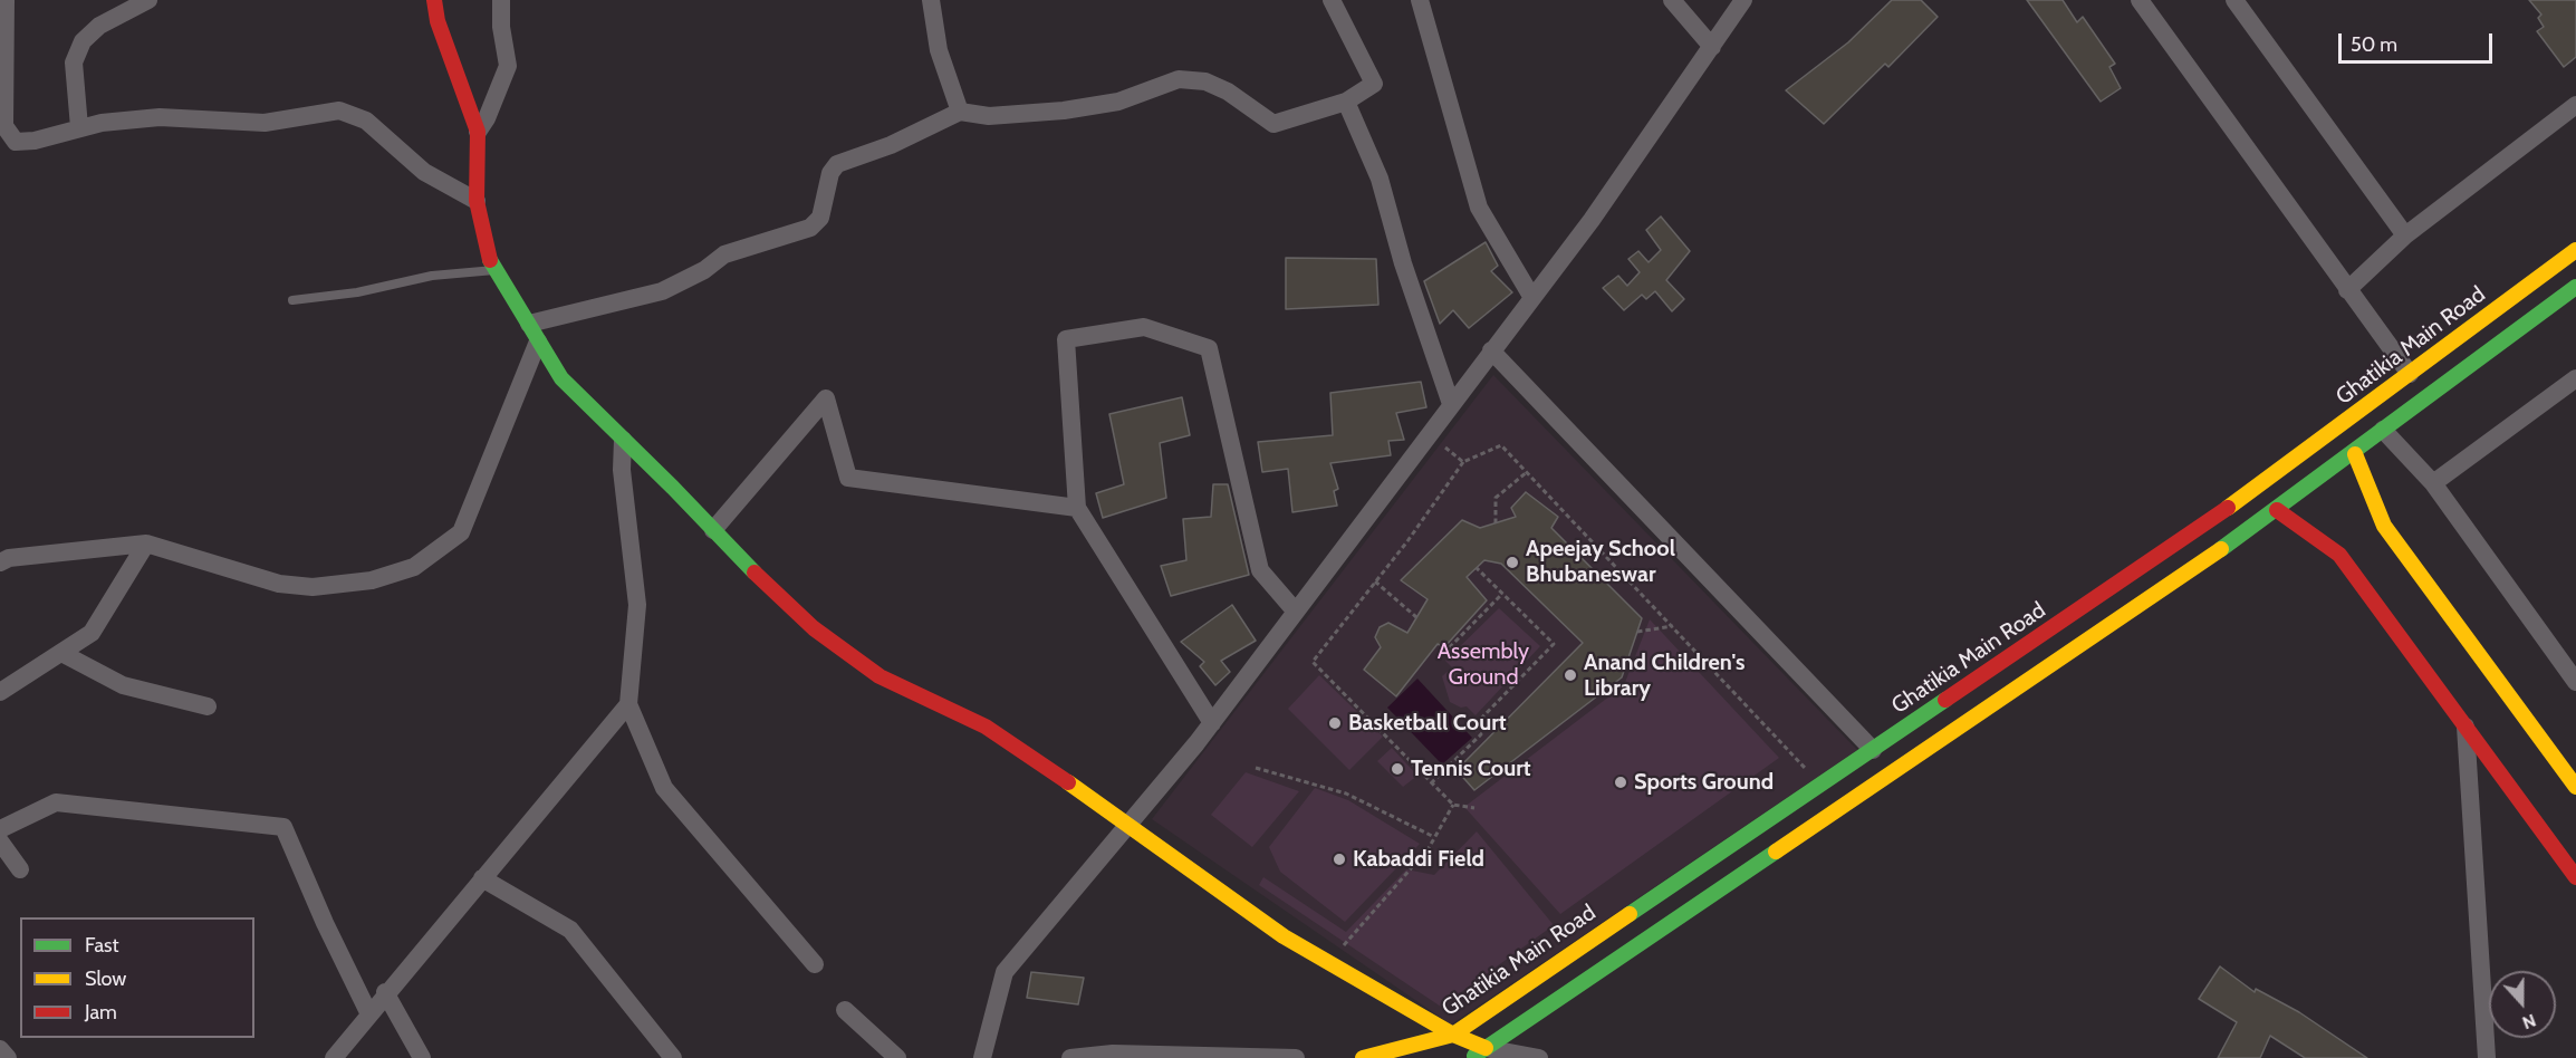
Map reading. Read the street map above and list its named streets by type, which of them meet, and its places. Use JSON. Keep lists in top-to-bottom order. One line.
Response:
{"streets":{"street":["Ghatikia Main Road"]},"parks":["Assembly Ground"],"places":["Apeejay School Bhubaneswar","Anand Children's Library","Basketball Court","Tennis Court","Sports Ground","Kabaddi Field"],"legend":["Fast","Slow","Jam"],"scale_bar":"50 m","north":"bottom"}
